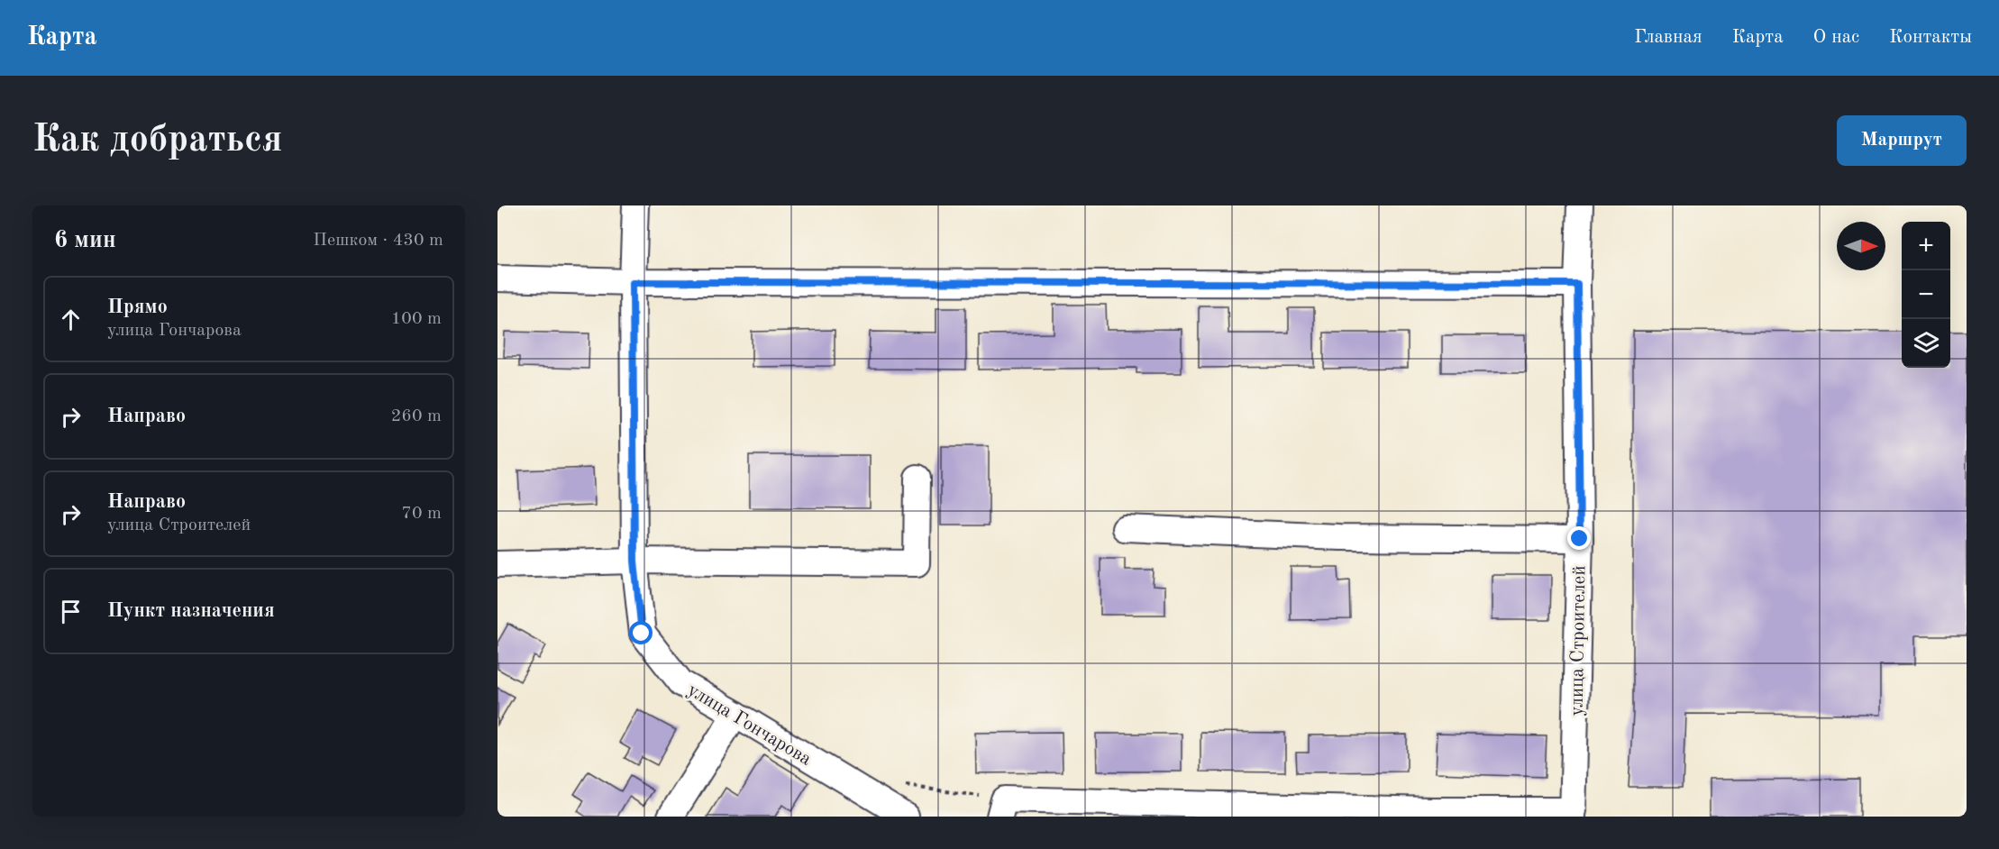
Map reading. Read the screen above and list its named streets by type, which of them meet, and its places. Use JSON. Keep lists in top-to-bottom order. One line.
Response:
{"streets":{"street":["улица Строителей","улица Гончарова"]},"north":"right","page":{"header":"Карта","nav":["Главная","Карта","О нас","Контакты"],"buttons":"Маршрут","title":"Как добраться","heading":["6 мин","Пешком · 430 m"],"map_buttons":["+","−"],"list":[["Прямо","улица Гончарова","100 m"],["Направо","260 m"],["Направо","улица Строителей","70 m"],"Пункт назначения"]}}
